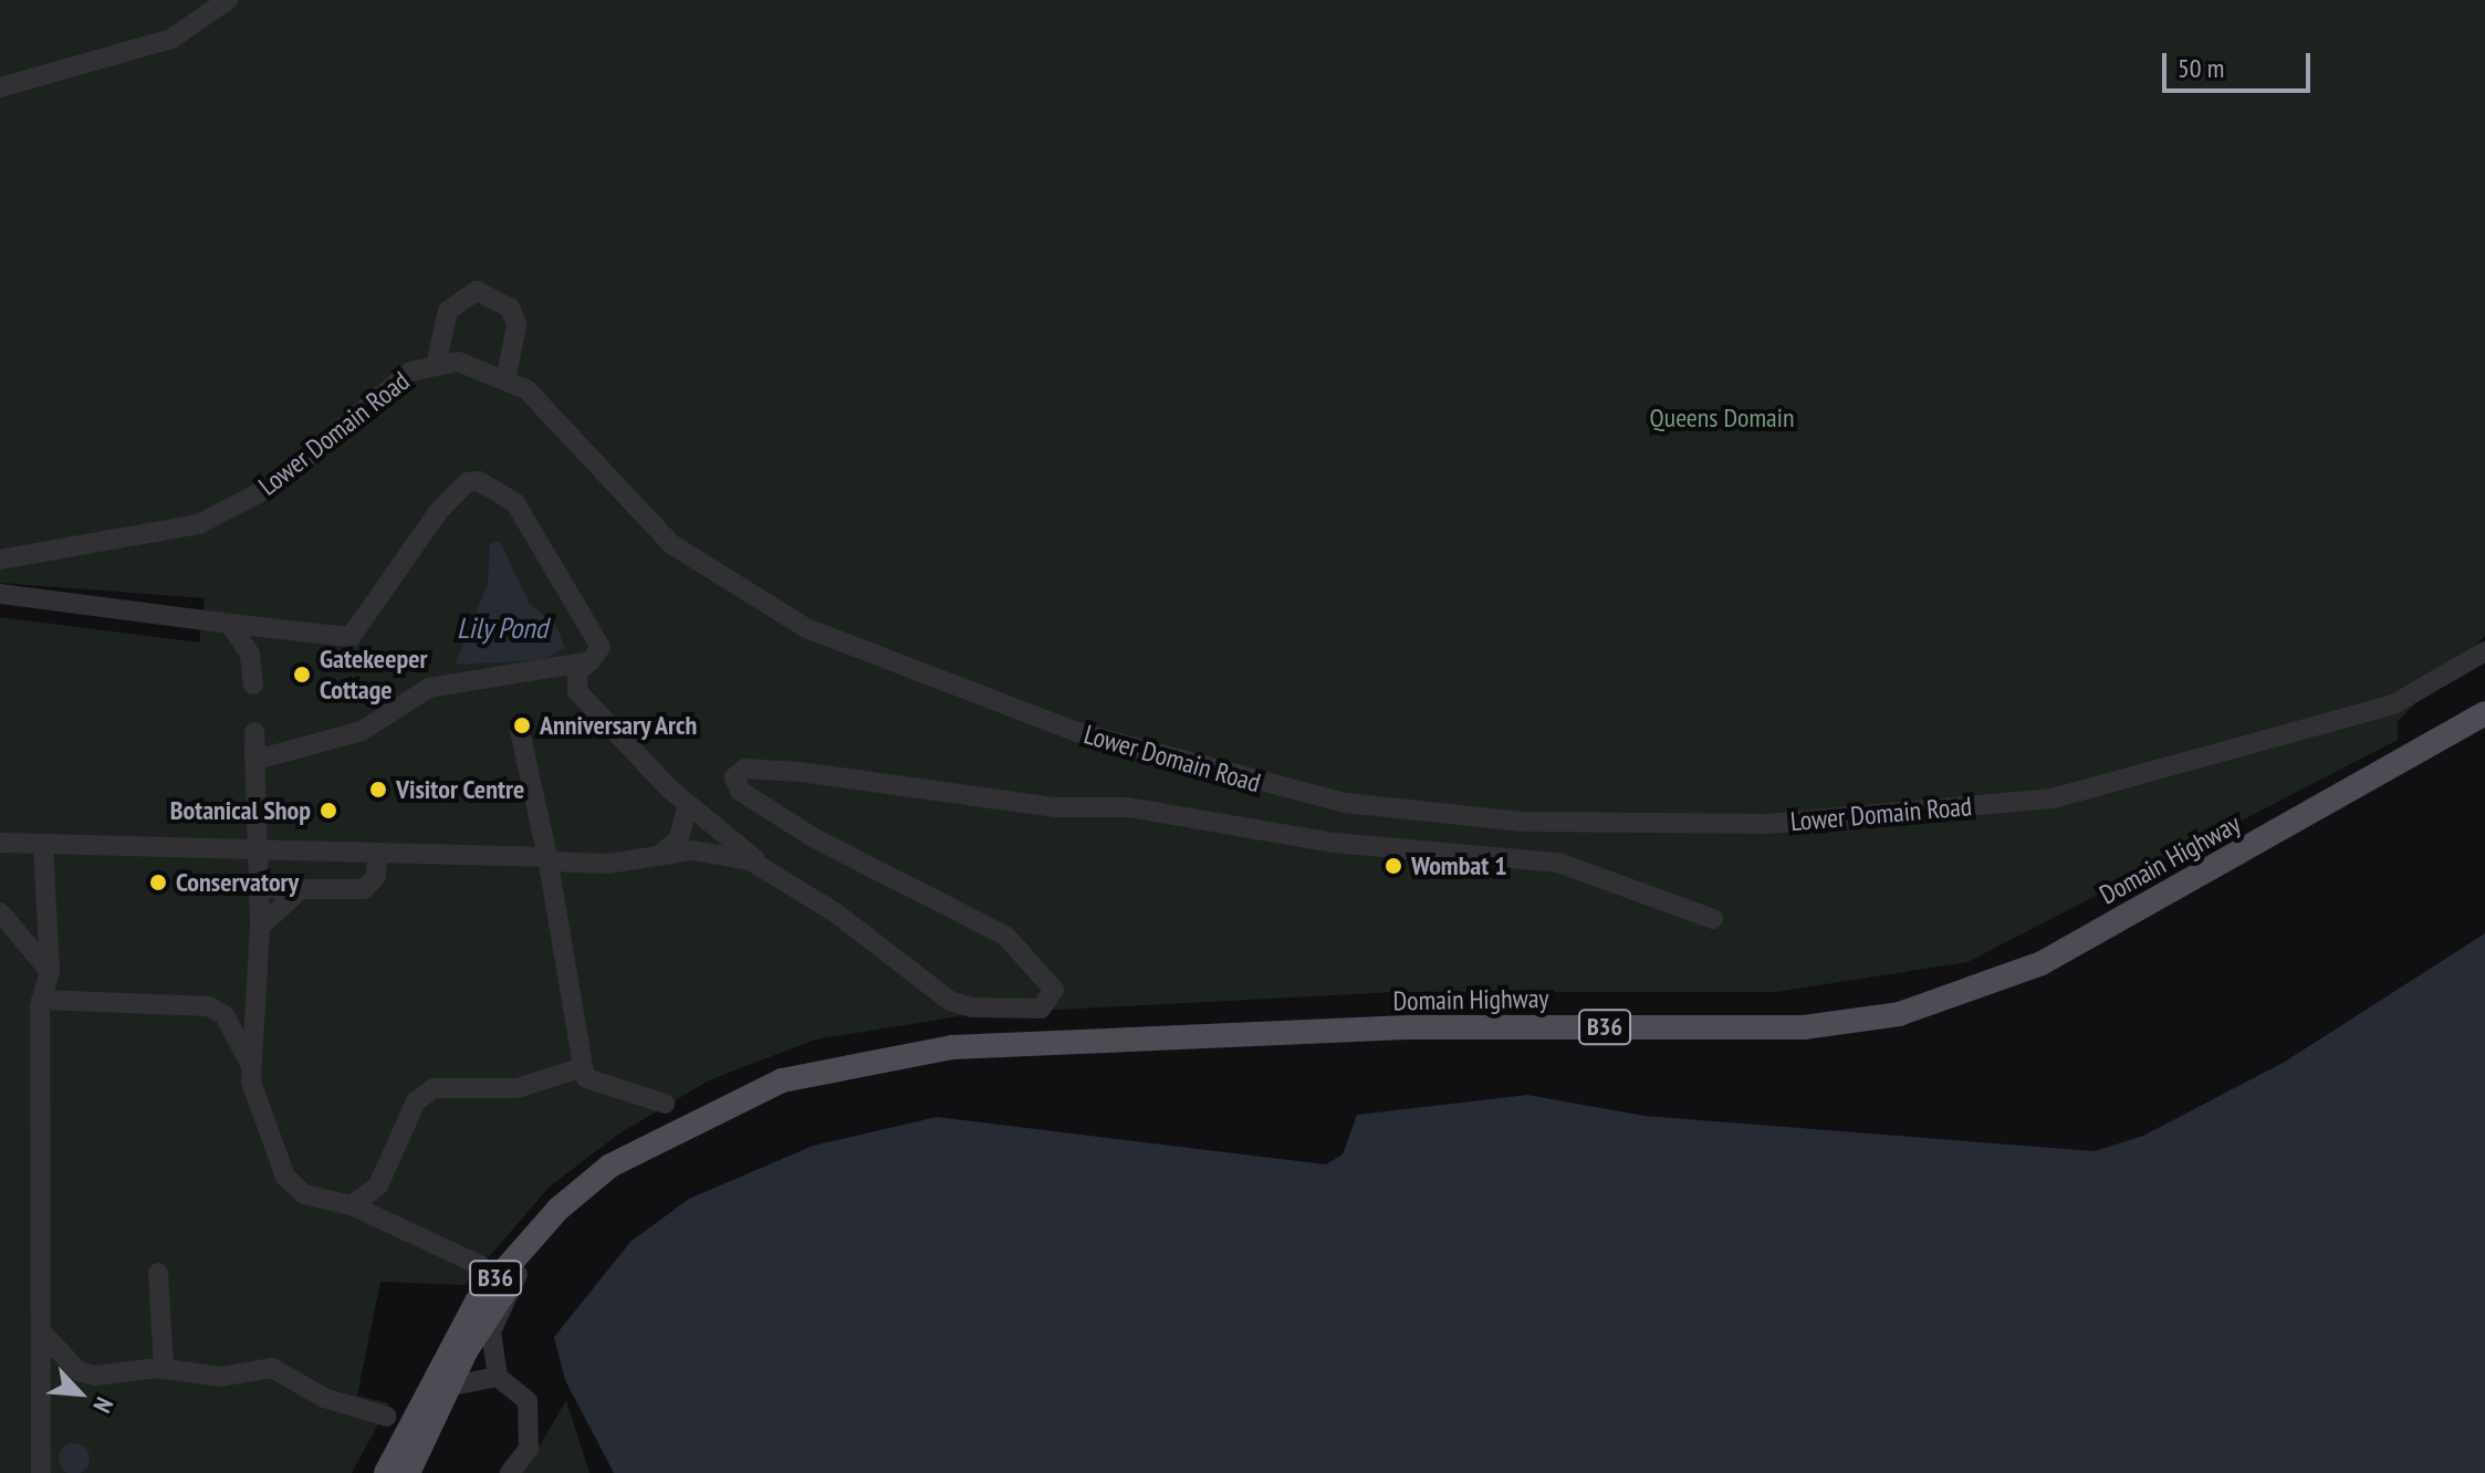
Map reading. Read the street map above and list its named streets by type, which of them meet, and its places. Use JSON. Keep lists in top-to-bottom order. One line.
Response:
{"streets":{"main road":["Domain Highway","B36"],"street":["Lower Domain Road"]},"water":["Lily Pond"],"parks":["Queens Domain"],"places":["Gatekeeper Cottage","Anniversary Arch","Visitor Centre","Botanical Shop","Wombat 1","Conservatory"],"scale_bar":"50 m","north":"bottom right"}
